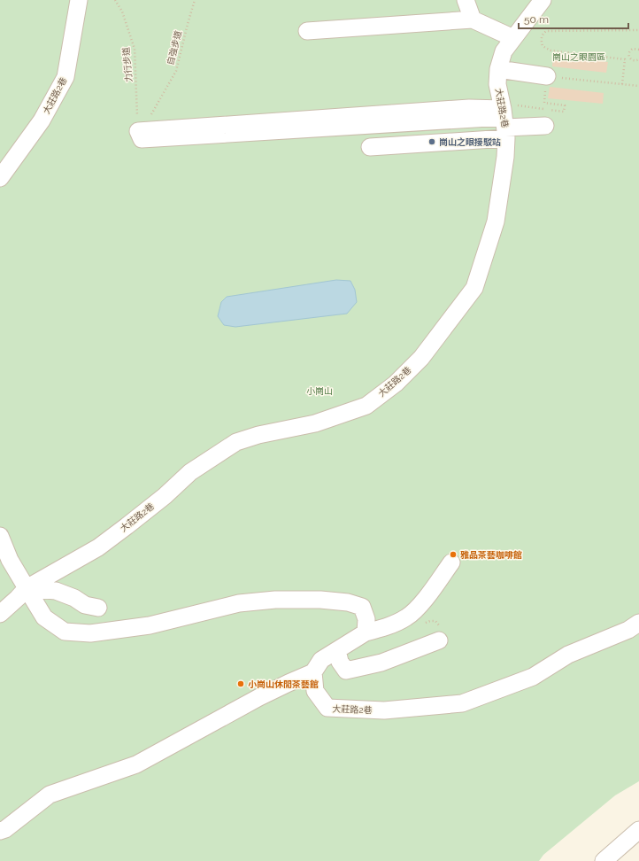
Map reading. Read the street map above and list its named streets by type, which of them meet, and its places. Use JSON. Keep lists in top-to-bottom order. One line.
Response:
{"streets":{"street":["大莊路2巷"],"path":["自強步道","力行步道"]},"crossings":[["自強步道","力行步道"]],"parks":["崗山之眼園區","小崗山"],"places":["崗山之眼接駁站","雅品茶藝咖啡館","小崗山休閒茶藝館"],"scale_bar":"50 m"}
